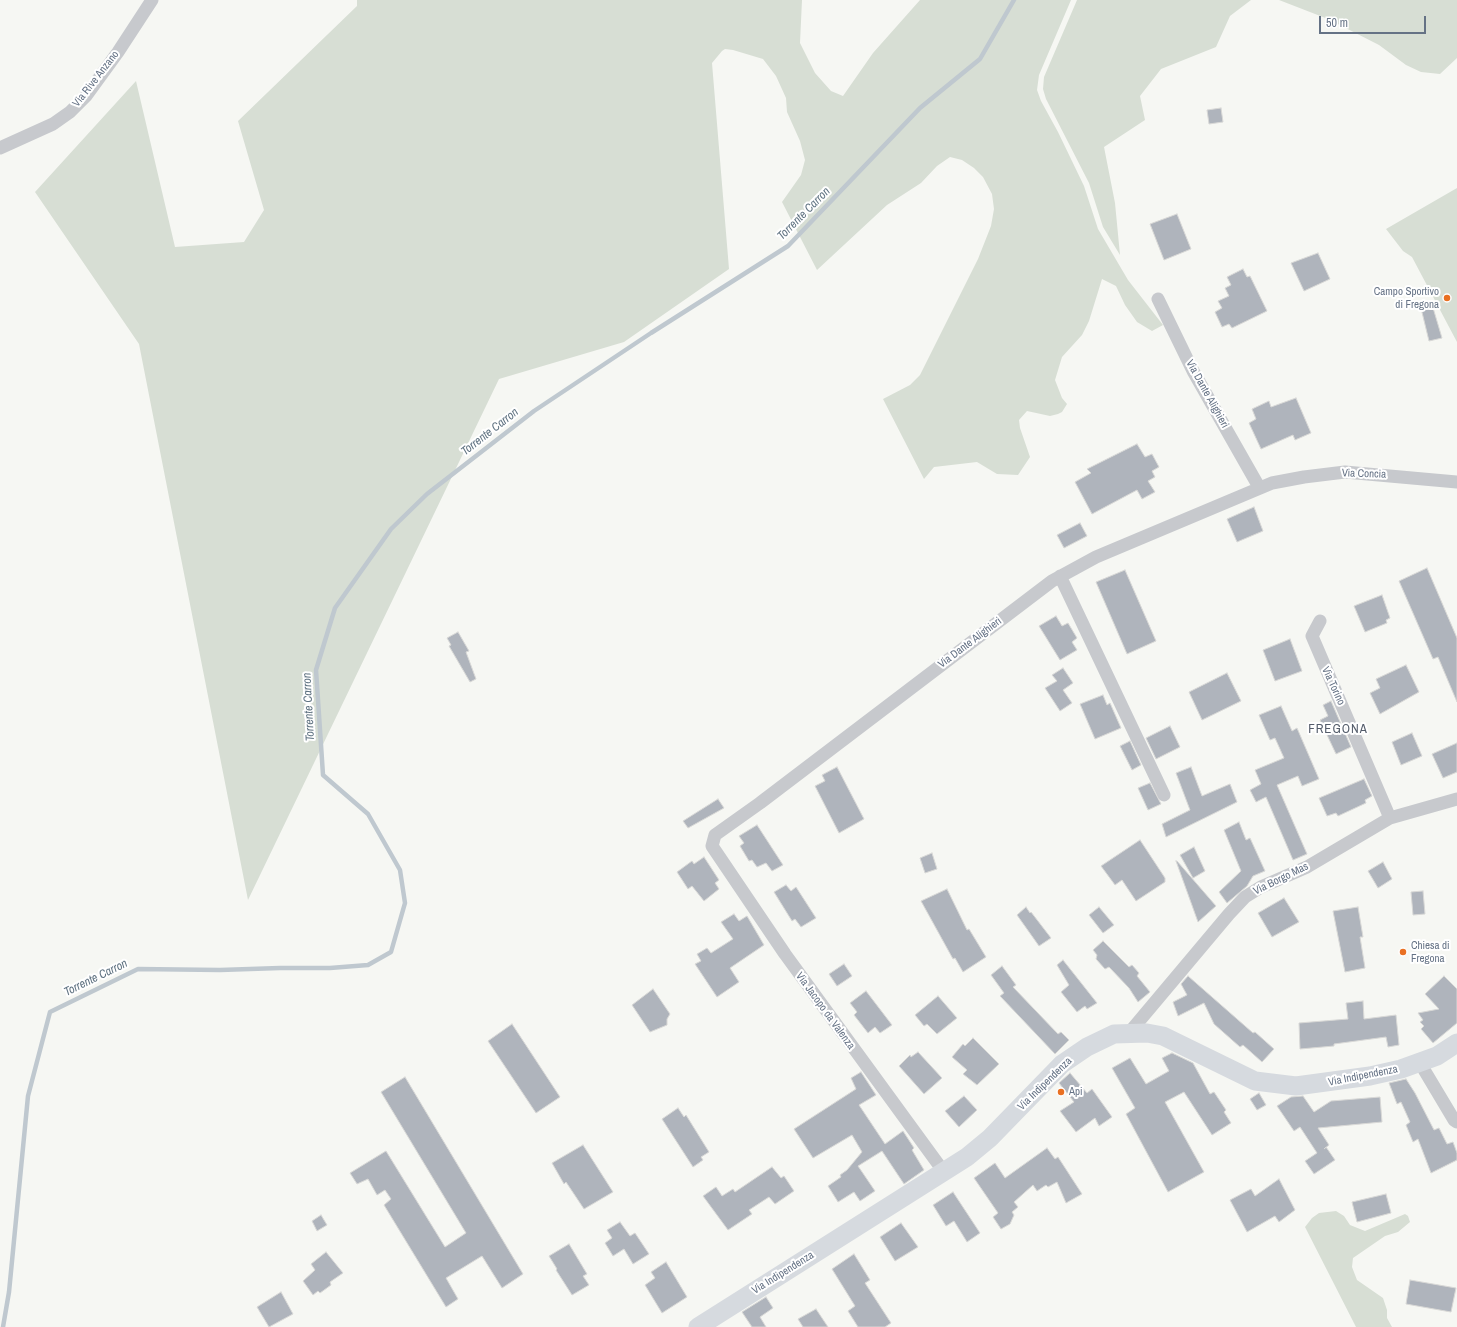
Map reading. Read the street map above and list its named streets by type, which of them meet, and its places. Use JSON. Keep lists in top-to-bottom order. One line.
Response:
{"streets":{"main road":["Via Indipendenza"],"street":["Via Rive Anzano","Via Dante Alighieri","Via Concia","Via Torino","Via Borgo Mas","Via Jacopo da Valenza"]},"crossings":[["Via Dante Alighieri","Via Concia"],["Via Dante Alighieri","Via Jacopo da Valenza"],["Via Torino","Via Borgo Mas"],["Via Borgo Mas","Via Indipendenza"],["Via Jacopo da Valenza","Via Indipendenza"]],"districts":["FREGONA"],"water":["Torrente Carron"],"places":["Campo Sportivo di Fregona","Chiesa di Fregona","Api"],"scale_bar":"50 m"}
